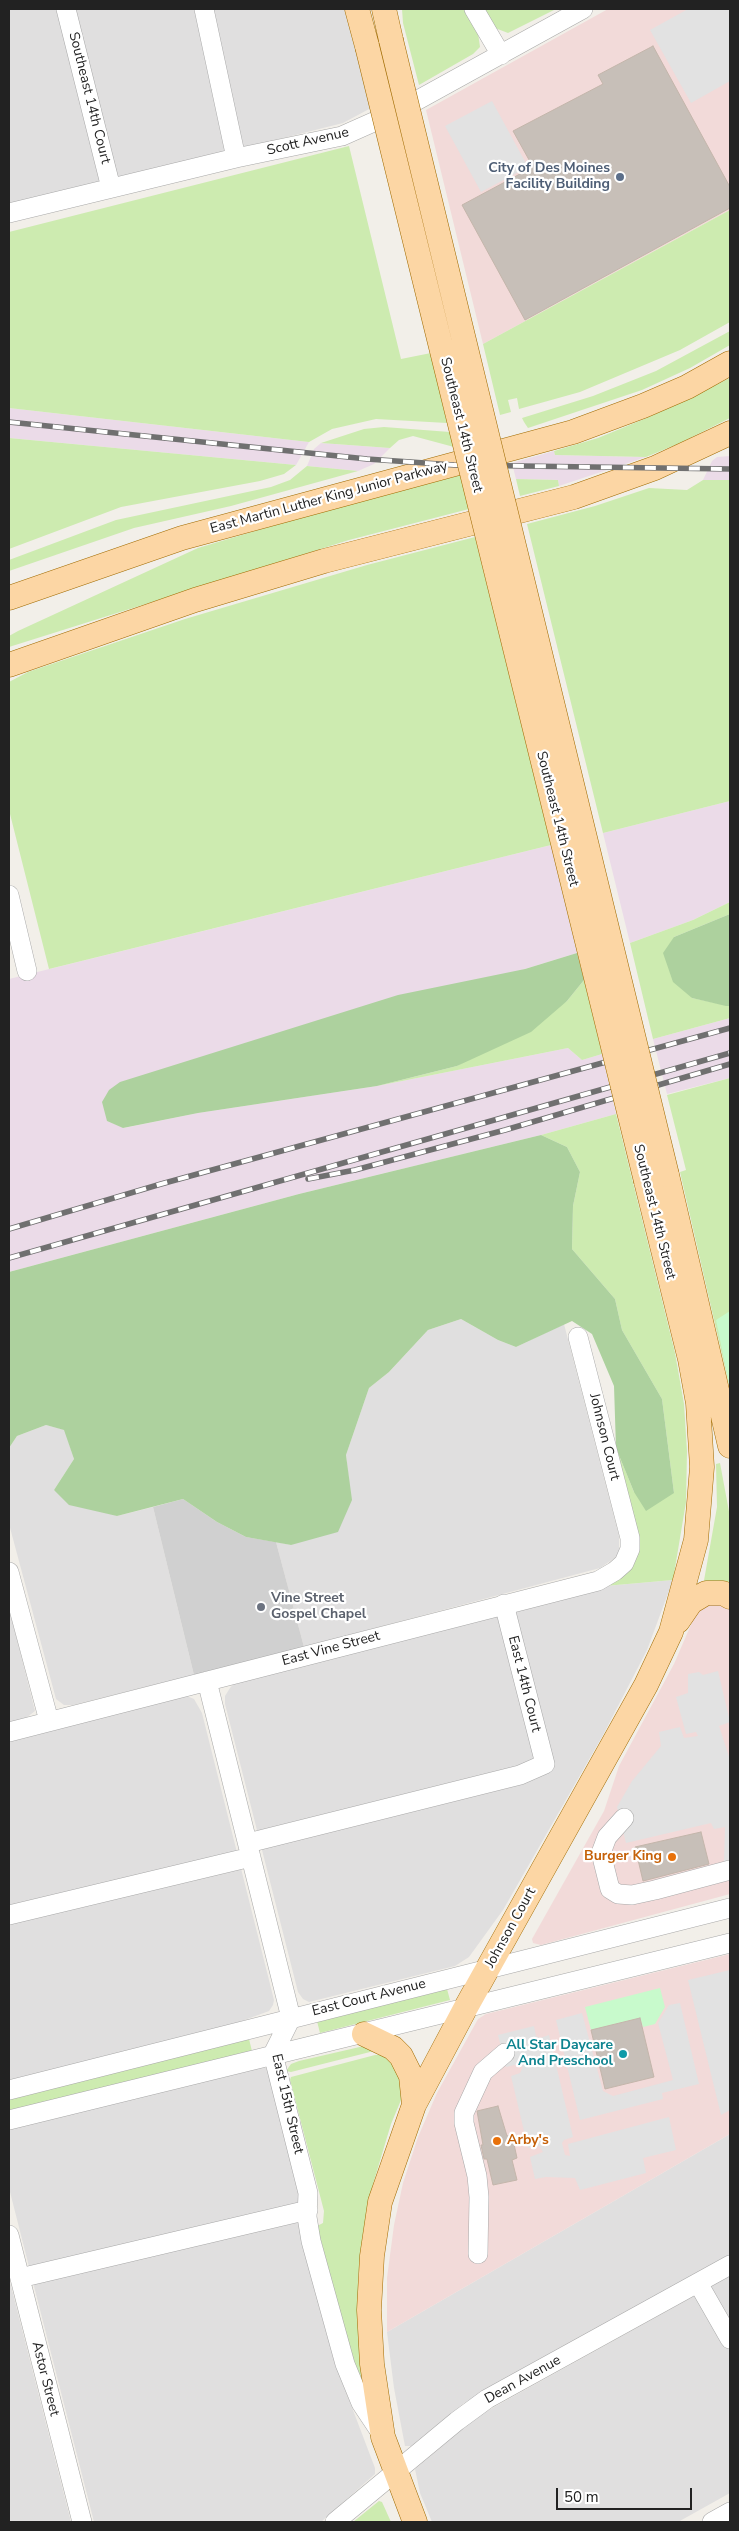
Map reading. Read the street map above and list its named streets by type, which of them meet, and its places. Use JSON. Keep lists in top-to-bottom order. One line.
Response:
{"streets":{"main road":["Southeast 14th Street","East Martin Luther King Junior Parkway","Johnson Court","East 15th Street"],"street":["Southeast 14th Court","Scott Avenue","East Vine Street","East 14th Court","East Court Avenue","Astor Street","Dean Avenue"]},"crossings":[["Southeast 14th Court","Scott Avenue"],["Southeast 14th Street","Johnson Court"],["Johnson Court","East Vine Street"],["Johnson Court","East Court Avenue"],["Johnson Court","East 15th Street"],["East Vine Street","East 14th Court"],["East Court Avenue","East 15th Street"],["East 15th Street","Dean Avenue"]],"places":["City of Des Moines Facility Building","Vine Street Gospel Chapel","Burger King","All Star Daycare And Preschool","Arby's"],"scale_bar":"50 m"}
